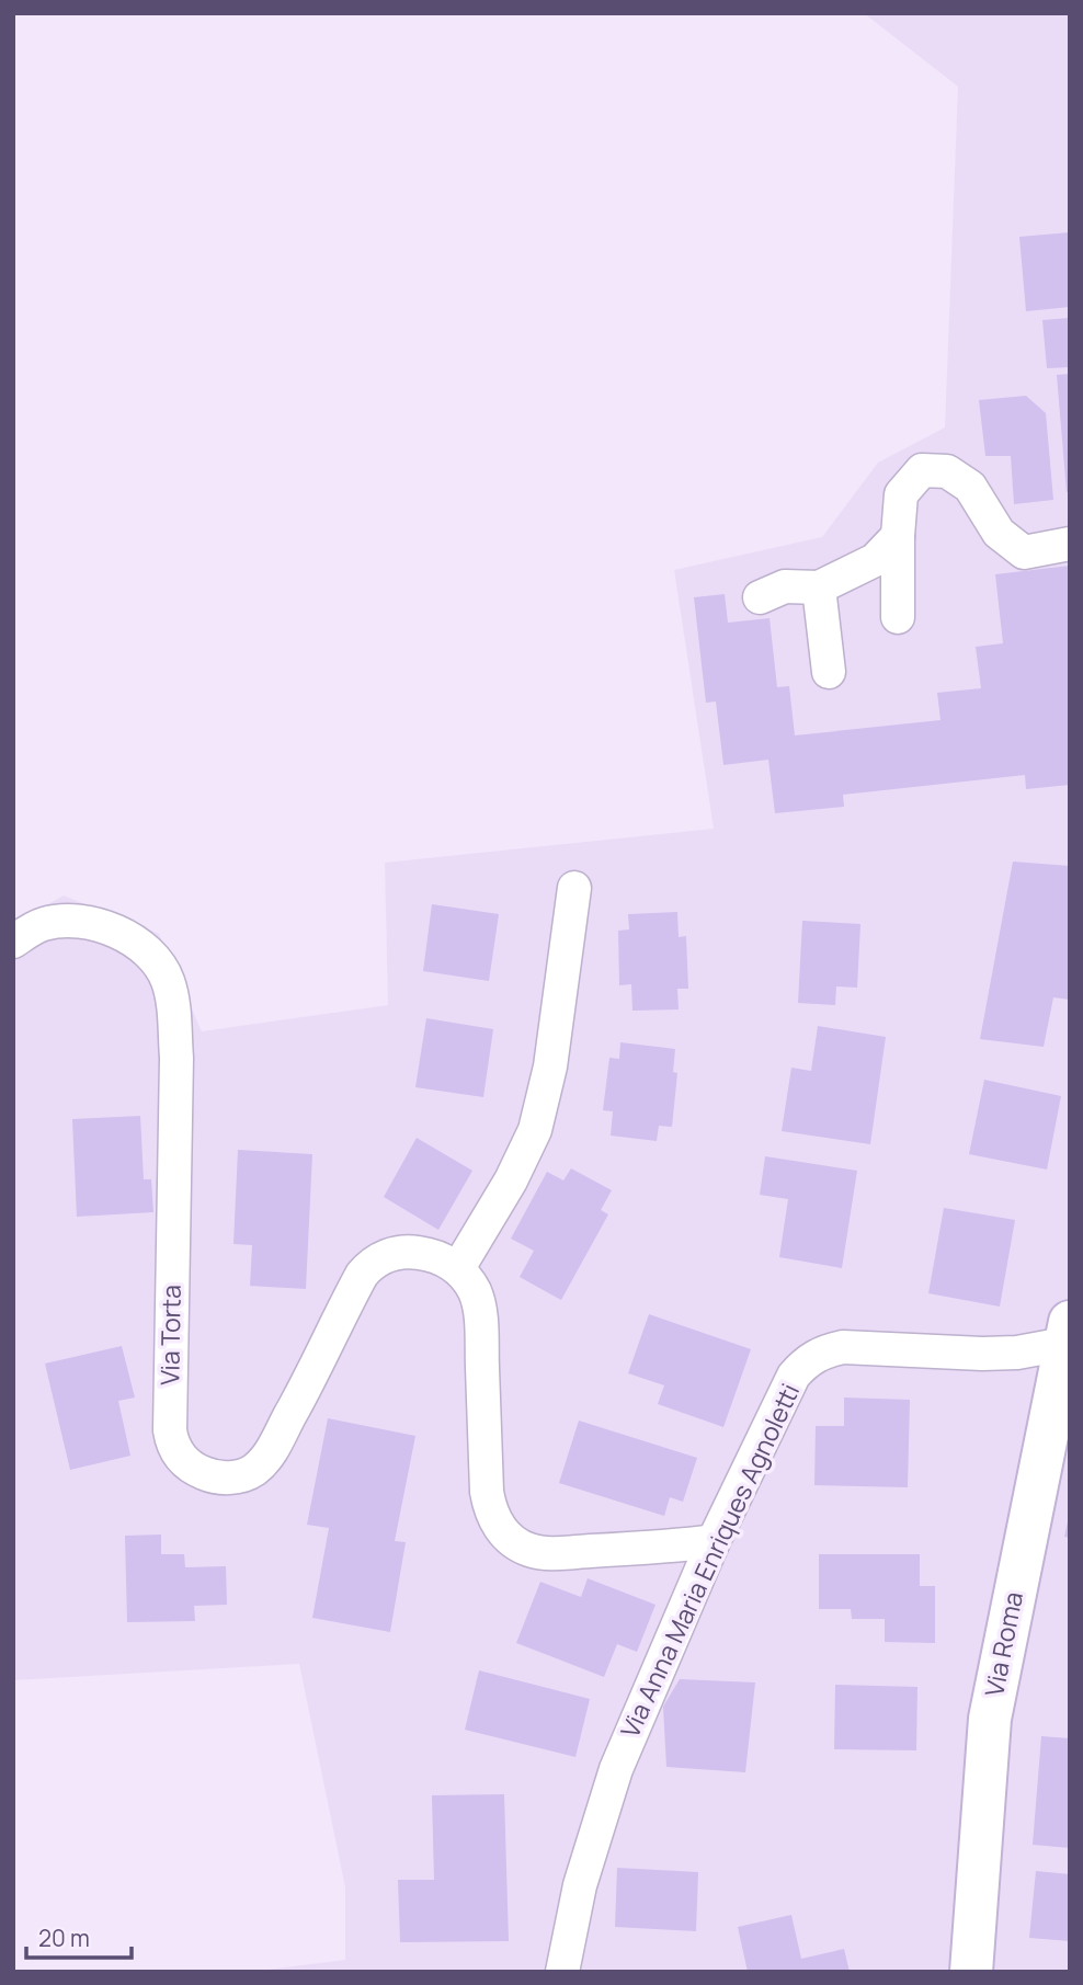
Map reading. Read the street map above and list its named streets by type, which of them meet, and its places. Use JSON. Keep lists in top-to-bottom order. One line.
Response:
{"streets":{"main road":["Via Roma"],"street":["Via Torta","Via Anna Maria Enriques Agnoletti"]},"crossings":[["Via Anna Maria Enriques Agnoletti","Via Roma"]],"scale_bar":"20 m"}
